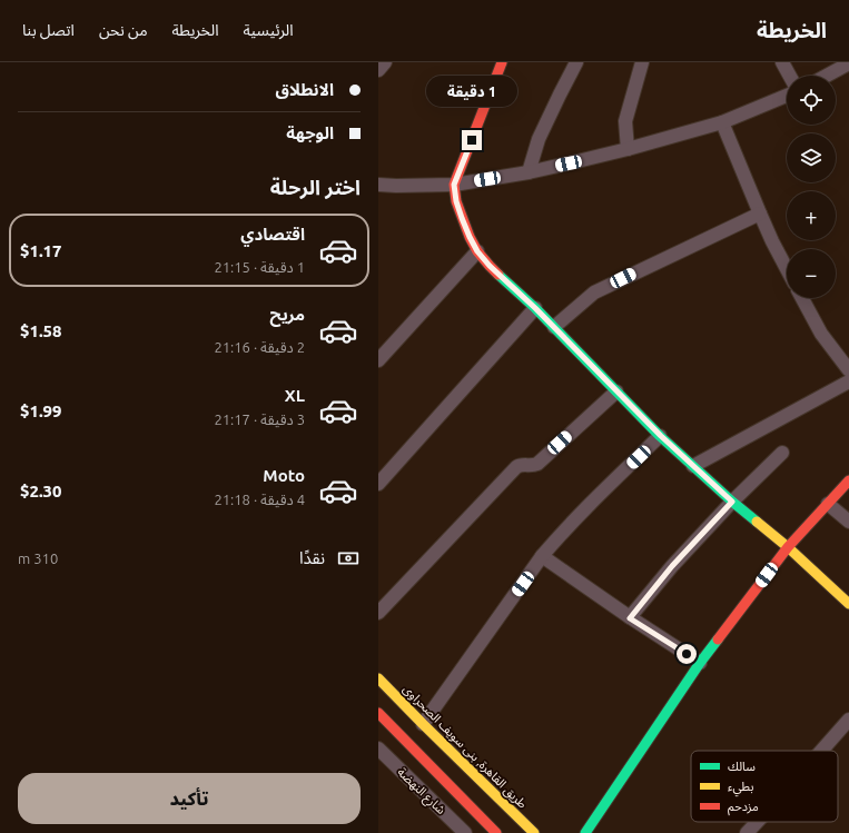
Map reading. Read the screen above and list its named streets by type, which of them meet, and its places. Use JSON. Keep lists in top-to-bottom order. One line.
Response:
{"streets":{"street":["طريق القاهرة, بنى سويف الصحراوى","شارع النهضة"]},"legend":["سالك","بطيء","مزدحم"],"page":{"header":"الخريطة","nav":["الرئيسية","الخريطة","من نحن","اتصل بنا"],"banner":["الانطلاق","الوجهة"],"map_buttons":["+","−"],"bubble":"1 دقيقة","heading":"اختر الرحلة","list":[{"name":"اقتصادي","note":"1 دقيقة · 21:15","value":"$1.17"},{"name":"مريح","note":"2 دقيقة · 21:16","value":"$1.58"},{"name":"XL","note":"3 دقيقة · 21:17","value":"$1.99"},{"name":"Moto","note":"4 دقيقة · 21:18","value":"$2.30"}],"pay":["نقدًا","310 m"],"buttons":"تأكيد"}}
